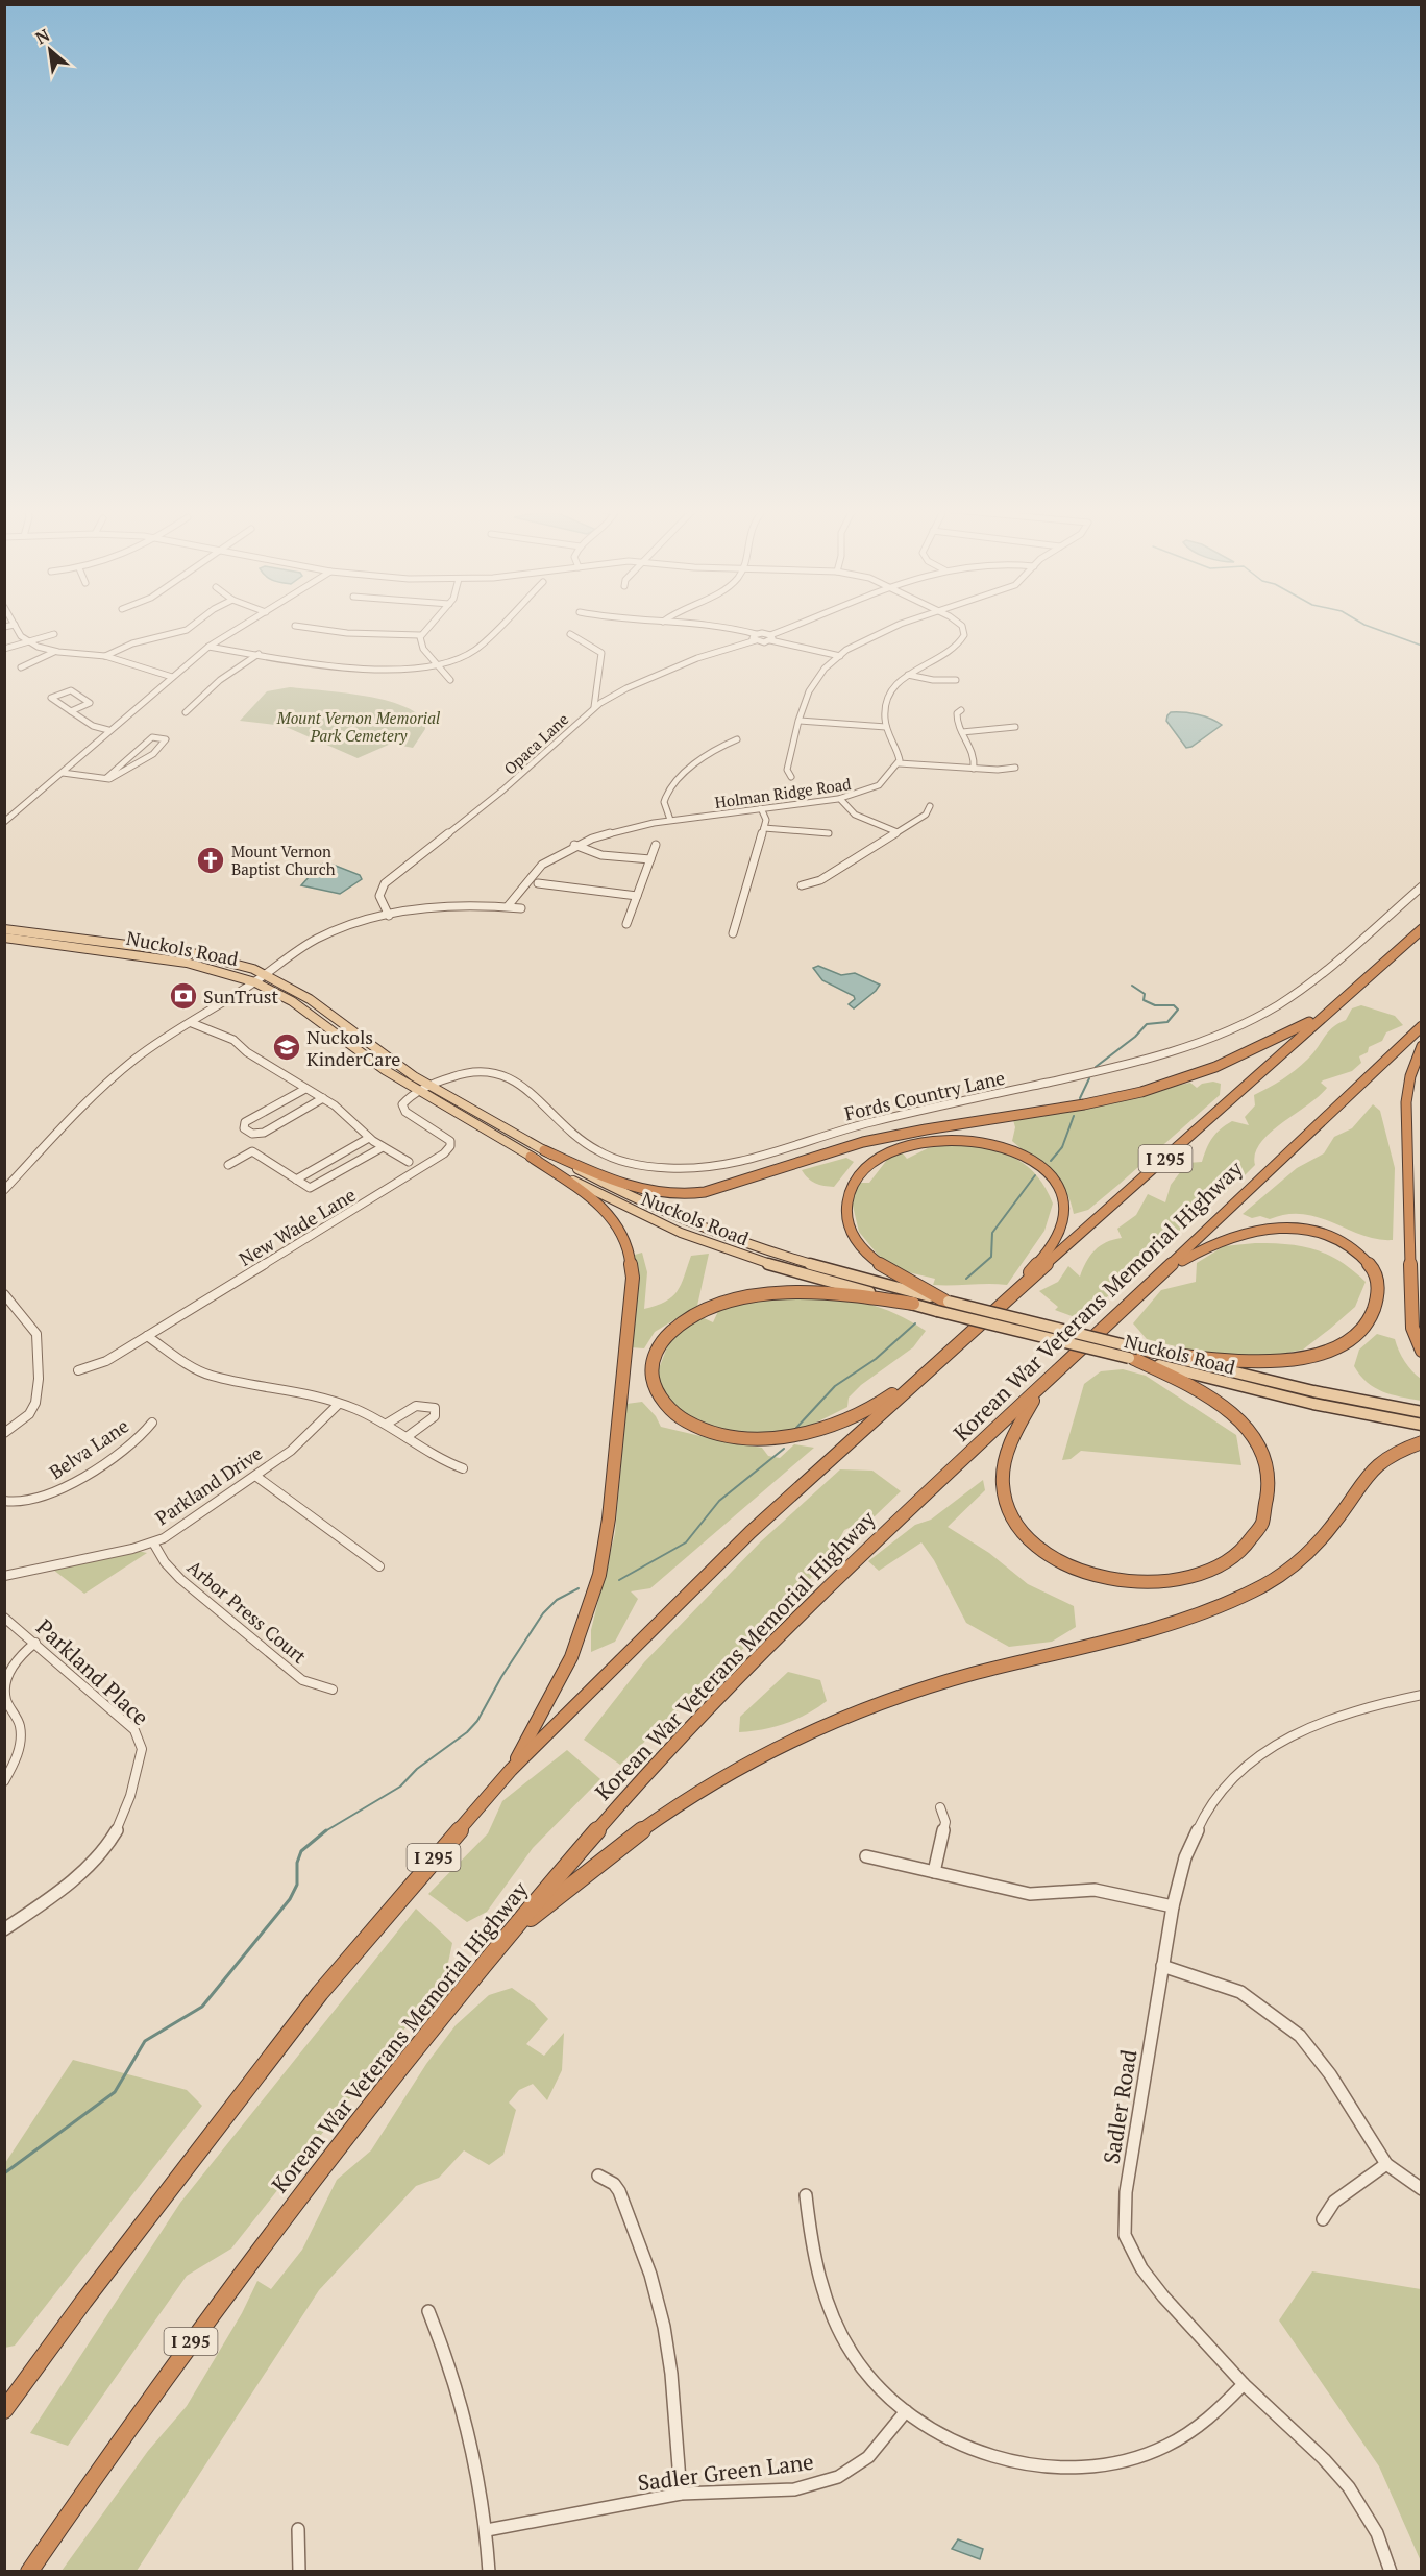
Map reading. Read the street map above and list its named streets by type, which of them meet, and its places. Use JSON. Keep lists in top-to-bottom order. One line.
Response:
{"streets":{"highway":["I 295","Korean War Veterans Memorial Highway"],"main road":["Nuckols Road"],"street":["Opaca Lane","Holman Ridge Road","Fords Country Lane","New Wade Lane","Belva Lane","Parkland Drive","Arbor Press Court","Parkland Place","Sadler Road","Sadler Green Lane"]},"crossings":[["Nuckols Road","Fords Country Lane"],["Nuckols Road","New Wade Lane"],["Fords Country Lane","New Wade Lane"],["Parkland Drive","Arbor Press Court"]],"parks":["Mount Vernon Memorial Park Cemetery"],"places":{"church":["Mount Vernon Baptist Church"],"bank":["SunTrust"],"school or university":["Nuckols KinderCare"]},"north":"top left"}
